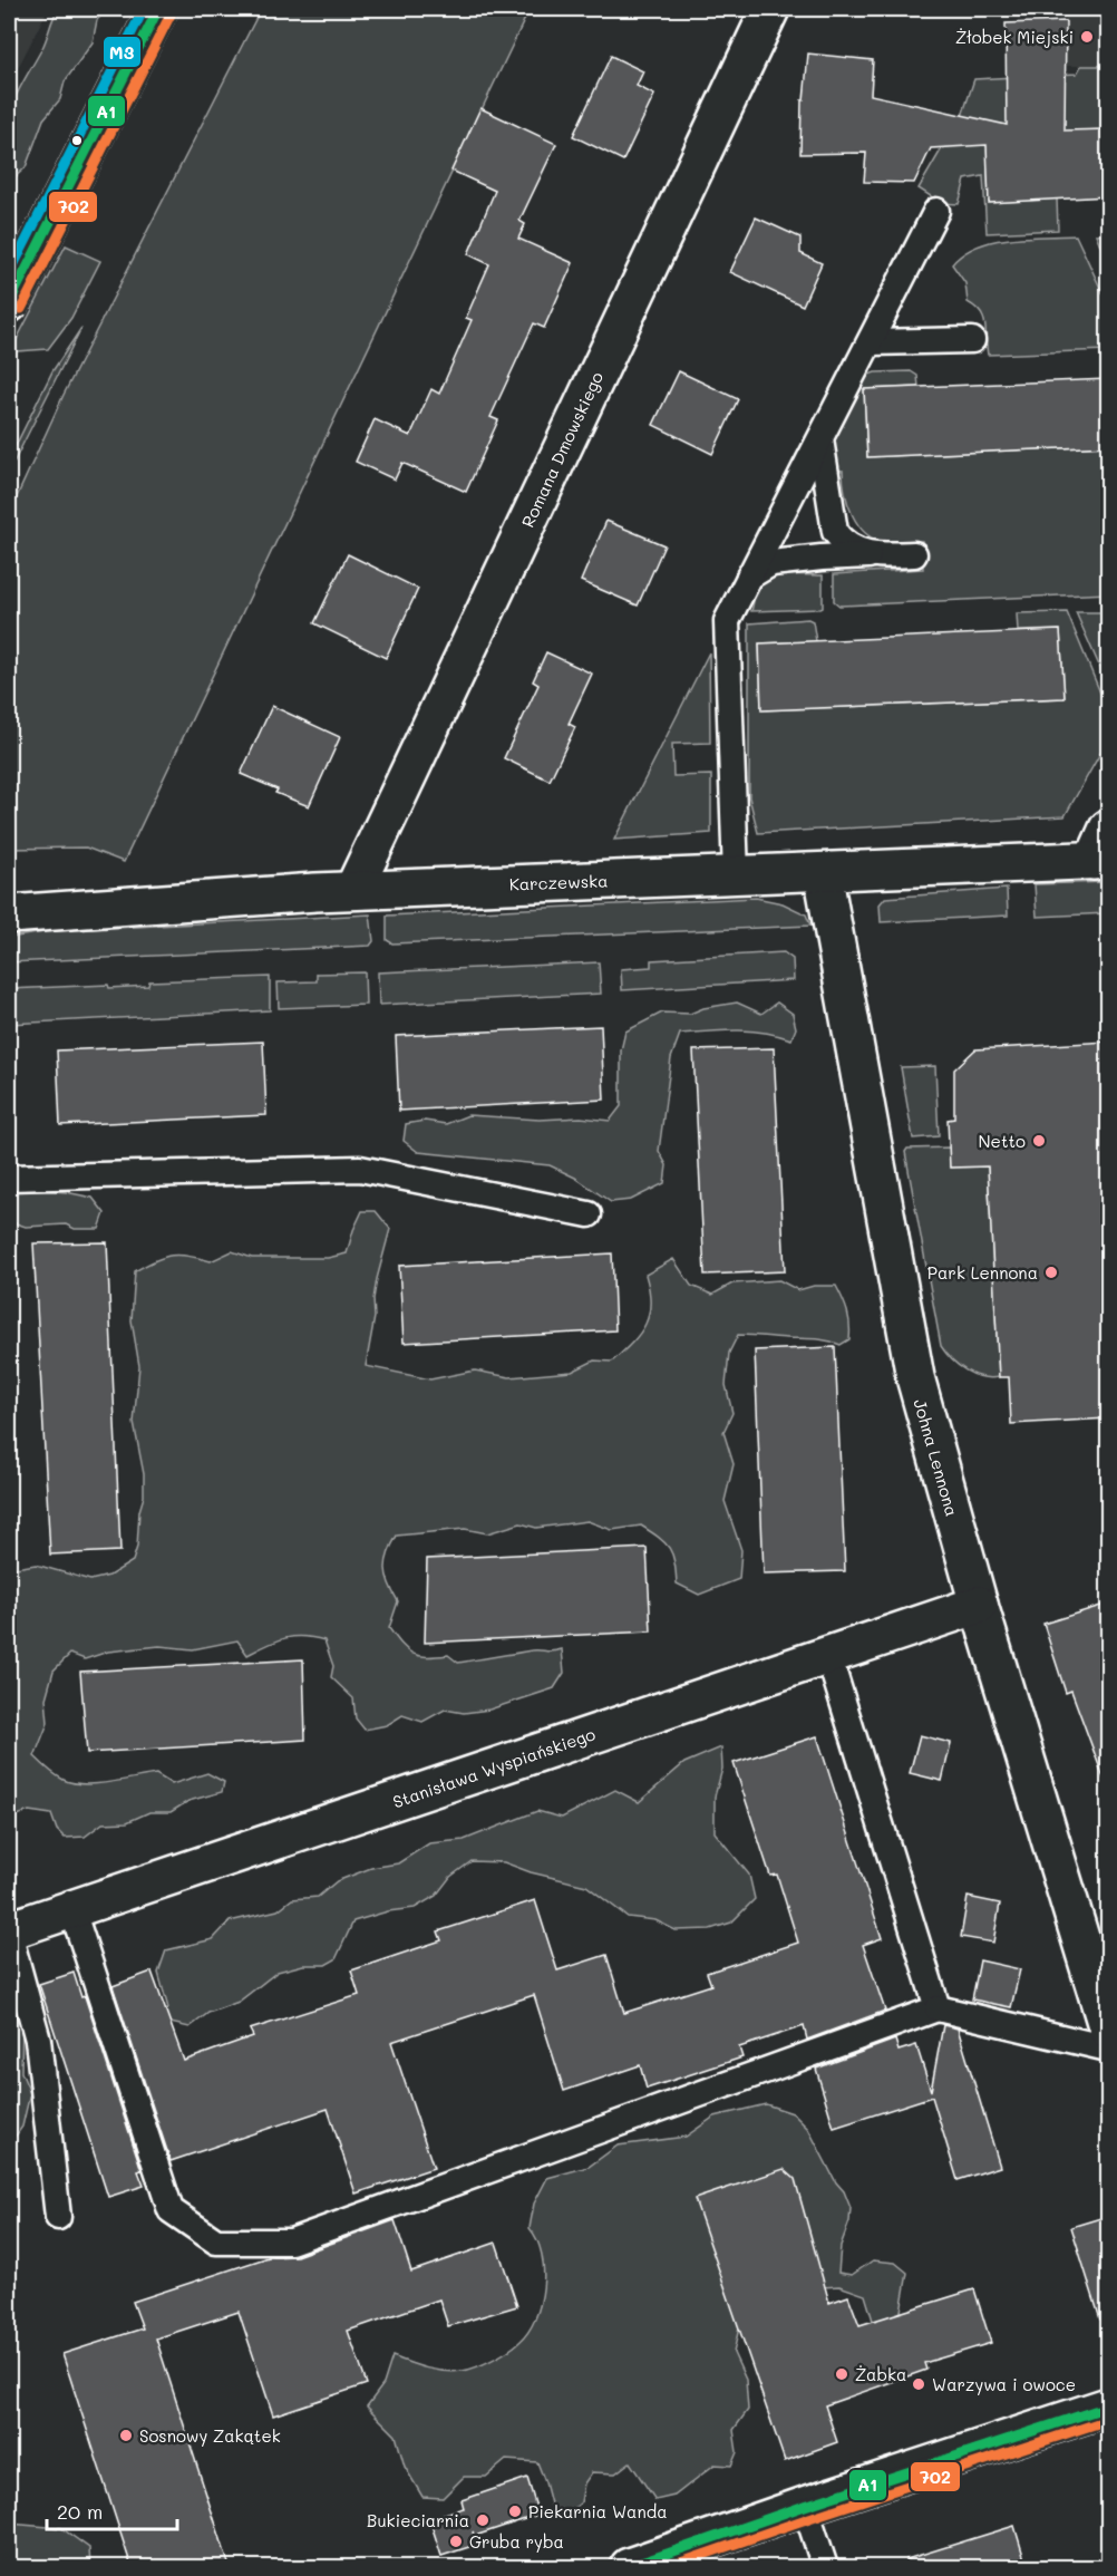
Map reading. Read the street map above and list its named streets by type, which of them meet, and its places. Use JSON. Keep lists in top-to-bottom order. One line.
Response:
{"streets":{"street":["Romana Dmowskiego","Karczewska","Johna Lennona","Stanisława Wyspiańskiego"]},"crossings":[["Romana Dmowskiego","Karczewska"],["Karczewska","Johna Lennona"],["Johna Lennona","Stanisława Wyspiańskiego"]],"places":["Żłobek Miejski","Netto","Park Lennona","Żabka","Warzywa i owoce","Sosnowy Zakątek","Piekarnia Wanda","Bukieciarnia","Gruba ryba"],"lines":["transit line A1","transit line M3","transit line 702"],"scale_bar":"20 m"}
